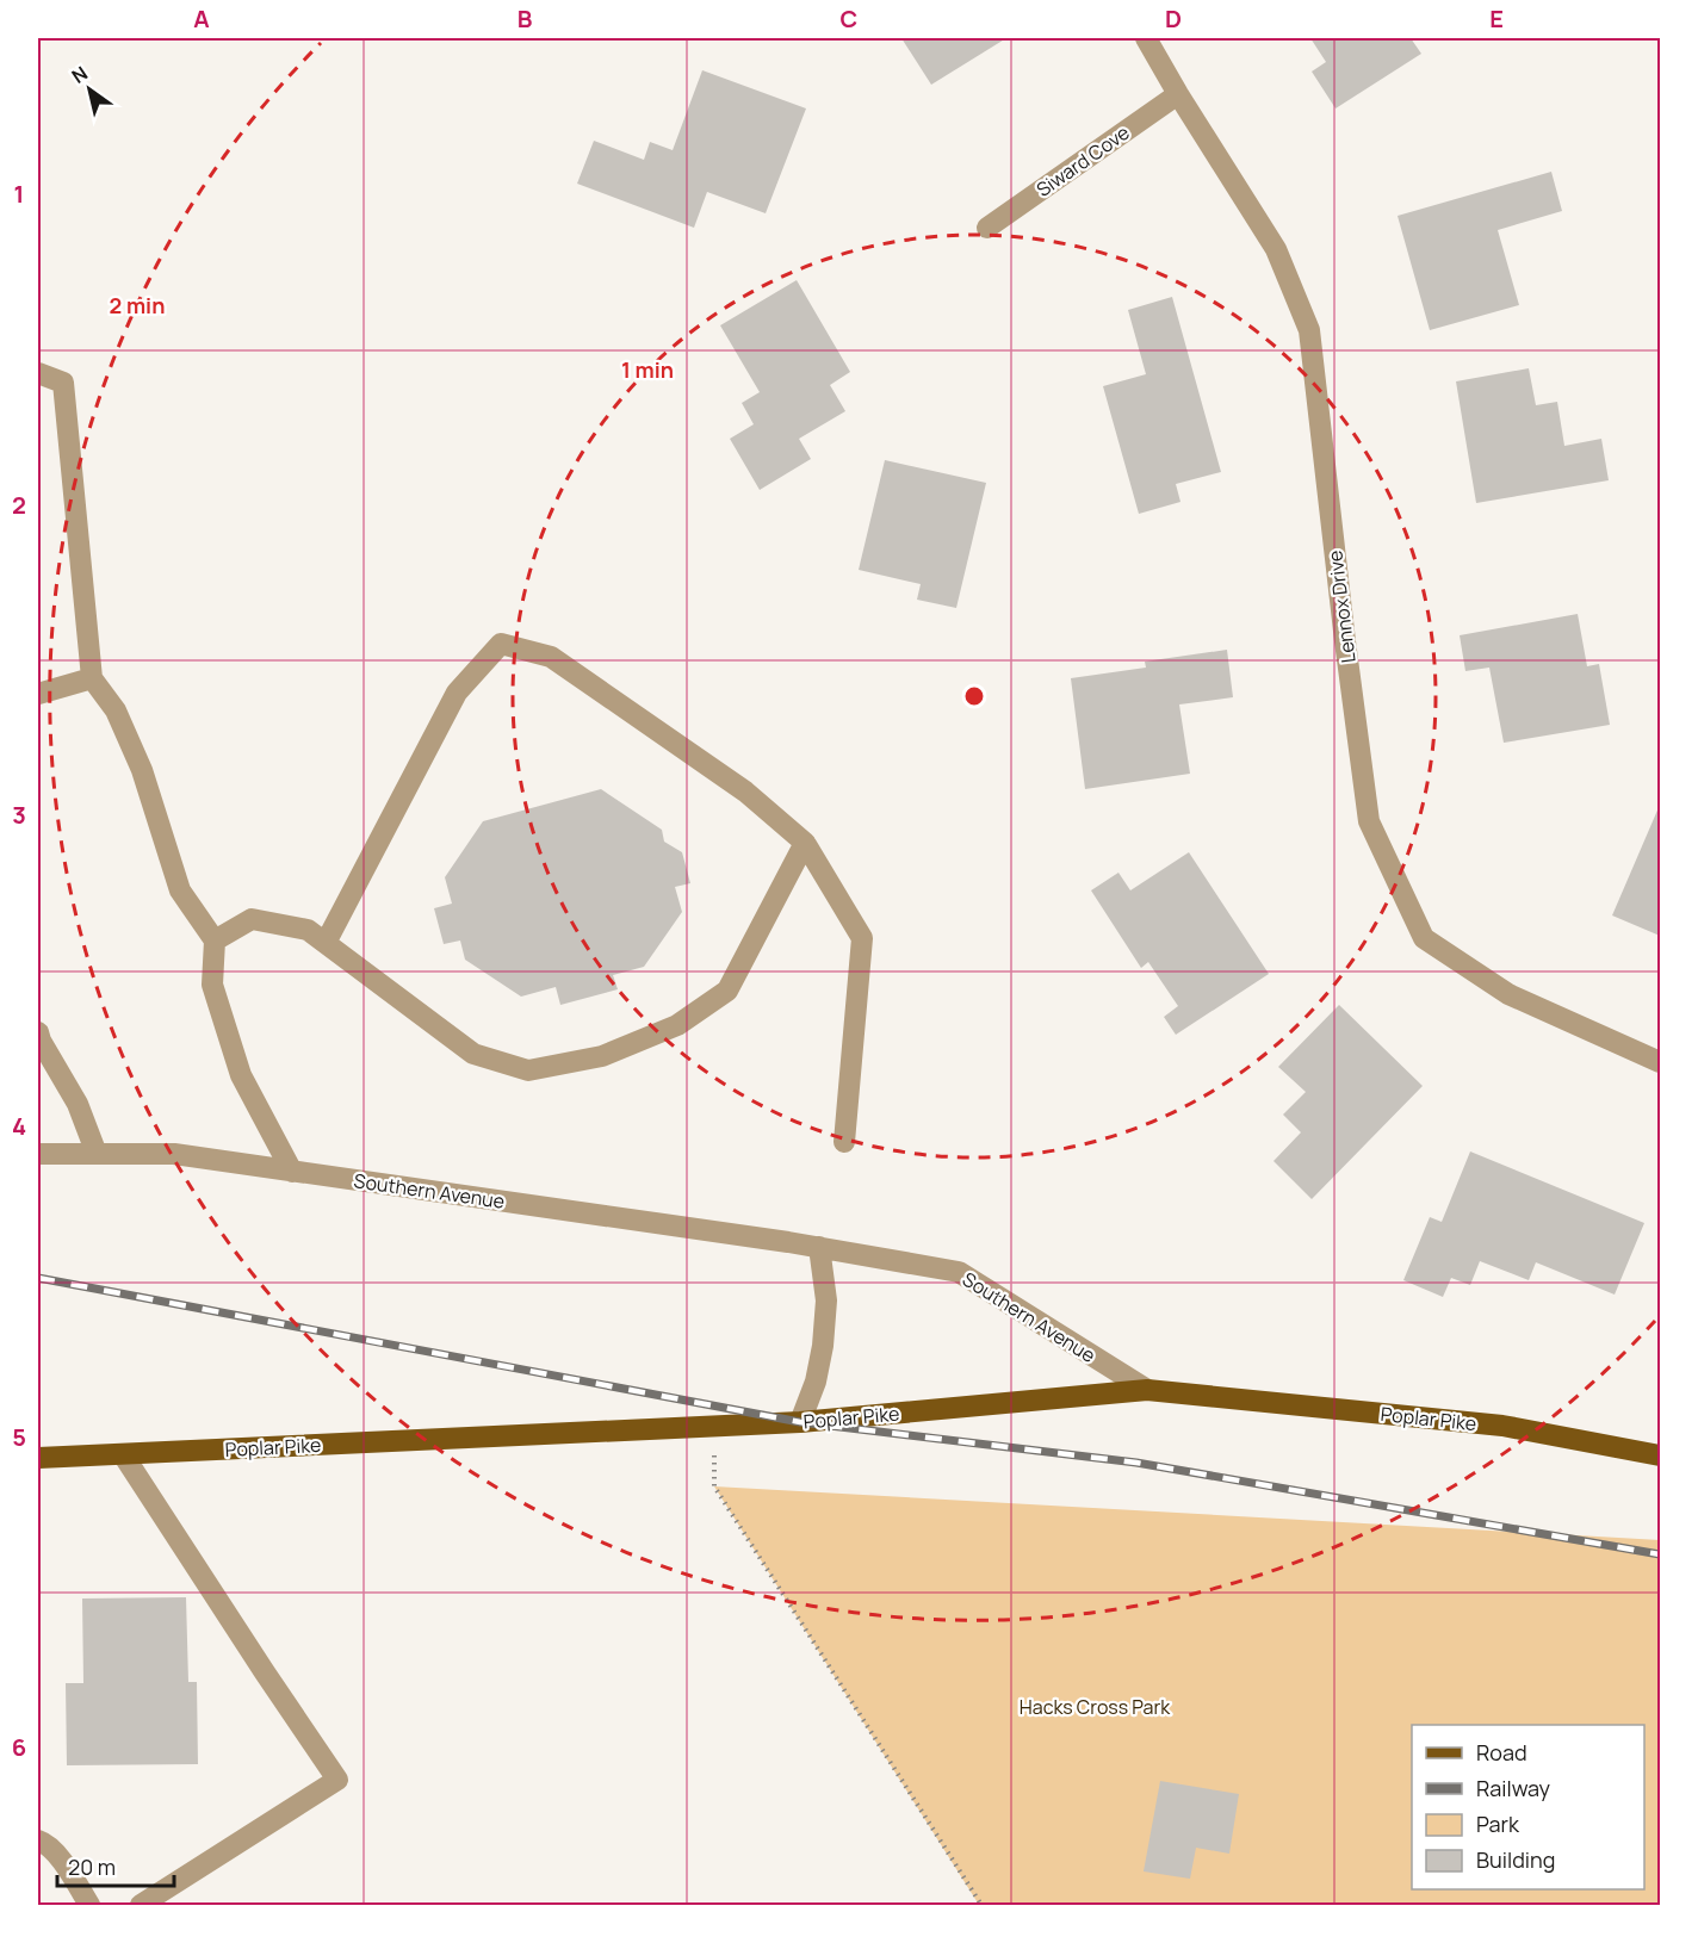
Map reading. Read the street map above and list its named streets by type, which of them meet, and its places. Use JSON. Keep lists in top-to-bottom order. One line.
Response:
{"streets":{"main road":["Poplar Pike"],"street":["Siward Cove","Lennox Drive","Southern Avenue"]},"crossings":[["Siward Cove","Lennox Drive"],["Southern Avenue","Poplar Pike"]],"parks":["Hacks Cross Park"],"legend":["Road","Railway","Park","Building"],"scale_bar":"20 m","north":"top left","grid":{"columns":["A","B","C","D","E"],"rows":["1","2","3","4","5","6"]},"rings":["2 min","1 min"]}
